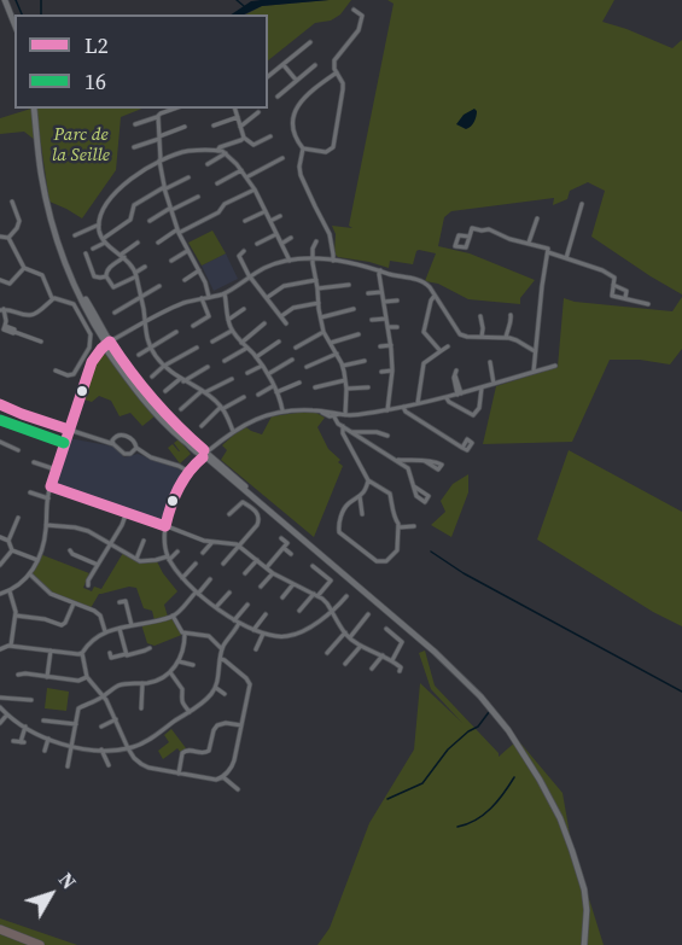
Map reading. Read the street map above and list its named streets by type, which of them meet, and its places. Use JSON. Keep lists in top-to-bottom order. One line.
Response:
{"parks":["Parc de la Seille"],"lines":["transit line L2","transit line 16"],"legend":["L2","16"],"north":"top right"}
